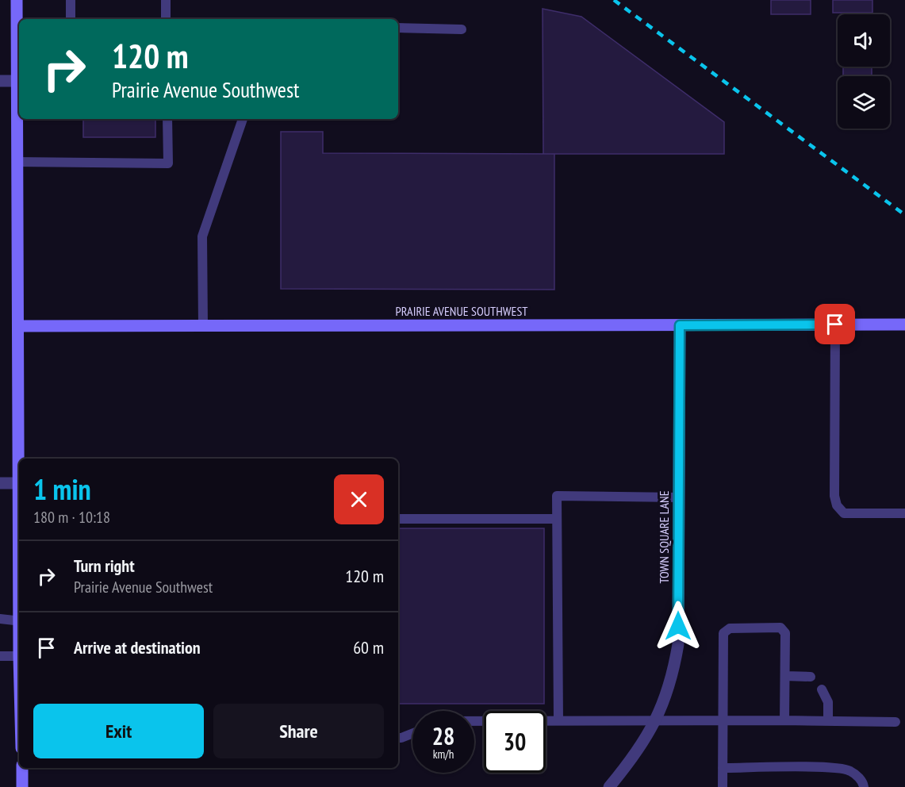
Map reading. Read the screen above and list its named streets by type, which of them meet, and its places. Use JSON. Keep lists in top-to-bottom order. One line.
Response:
{"streets":{"street":["PRAIRIE AVENUE SOUTHWEST","TOWN SQUARE LANE"]},"crossings":[["PRAIRIE AVENUE SOUTHWEST","TOWN SQUARE LANE"]],"page":{"turn":["120 m","Prairie Avenue Southwest"],"heading":["1 min","180 m · 10:18"],"list":[{"name":"Turn right","note":"Prairie Avenue Southwest","value":"120 m"},{"name":"Arrive at destination","value":"60 m"}],"buttons":["Exit","Share"],"speed":"28 km/h","limit":"30"}}
